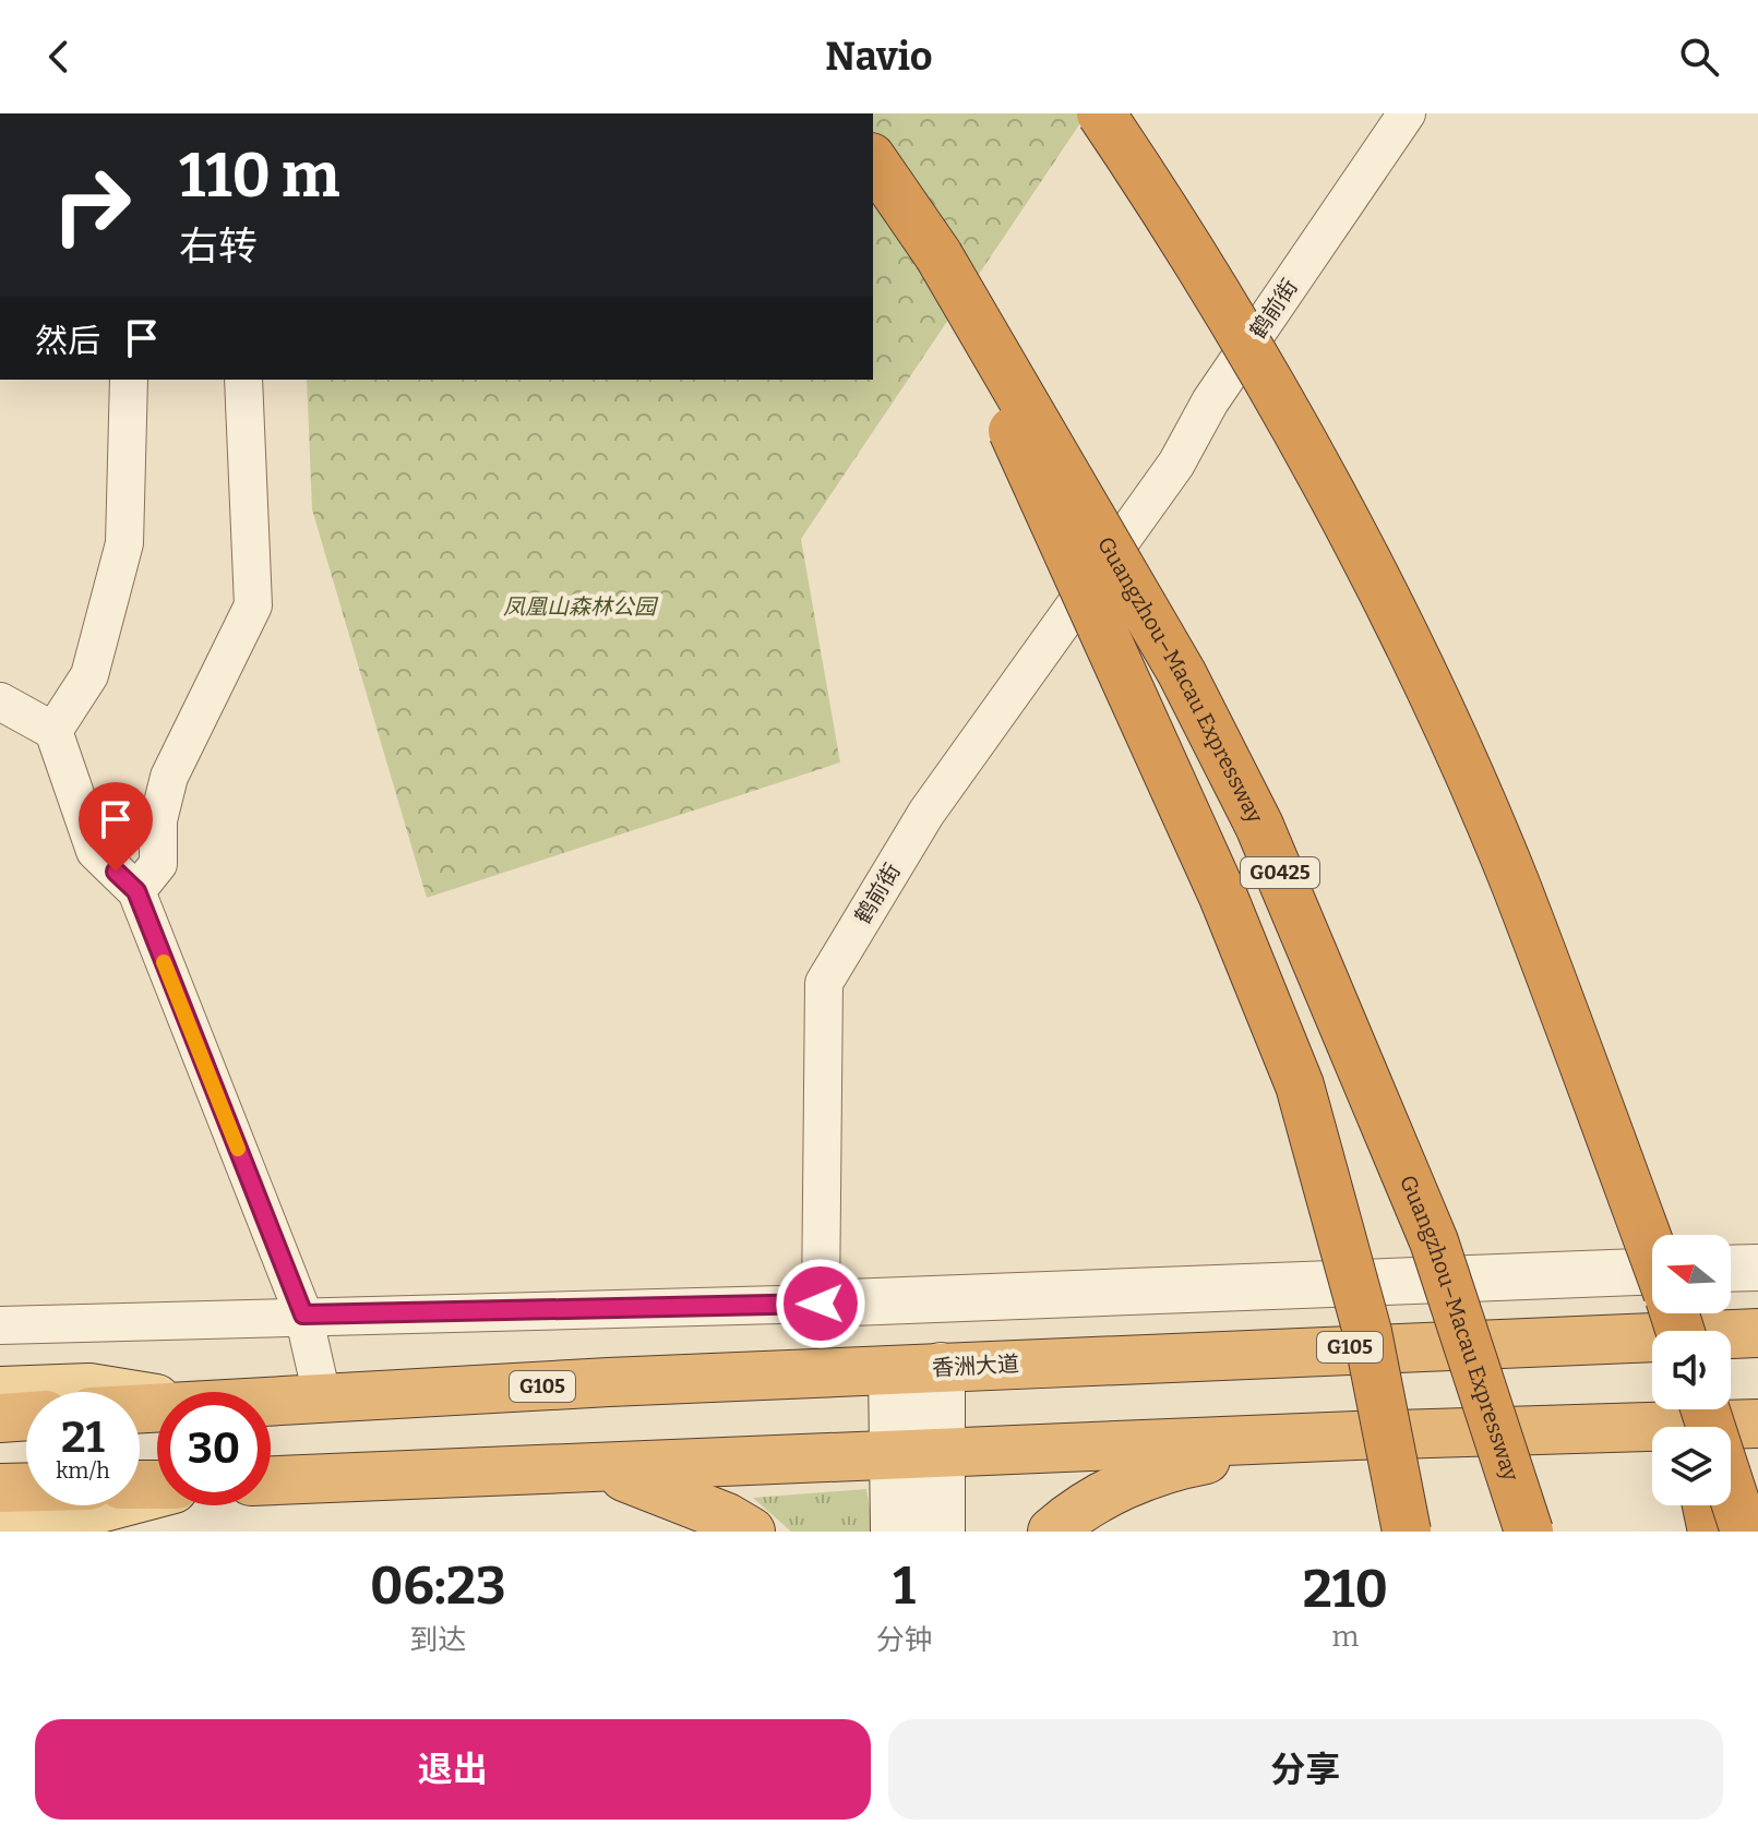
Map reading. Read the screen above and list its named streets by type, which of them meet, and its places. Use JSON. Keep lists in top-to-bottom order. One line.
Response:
{"streets":{"highway":["Guangzhou–Macau Expressway","G0425","G105","香洲大道"],"street":["鹤前街"]},"parks":["凤凰山森林公园"],"north":"left","page":{"header":"Navio","turn":["110 m","右转"],"then":"然后","speed":"21 km/h","limit":"30","eta":["06:23","到达","1","分钟","210","m"],"buttons":["退出","分享"]}}
